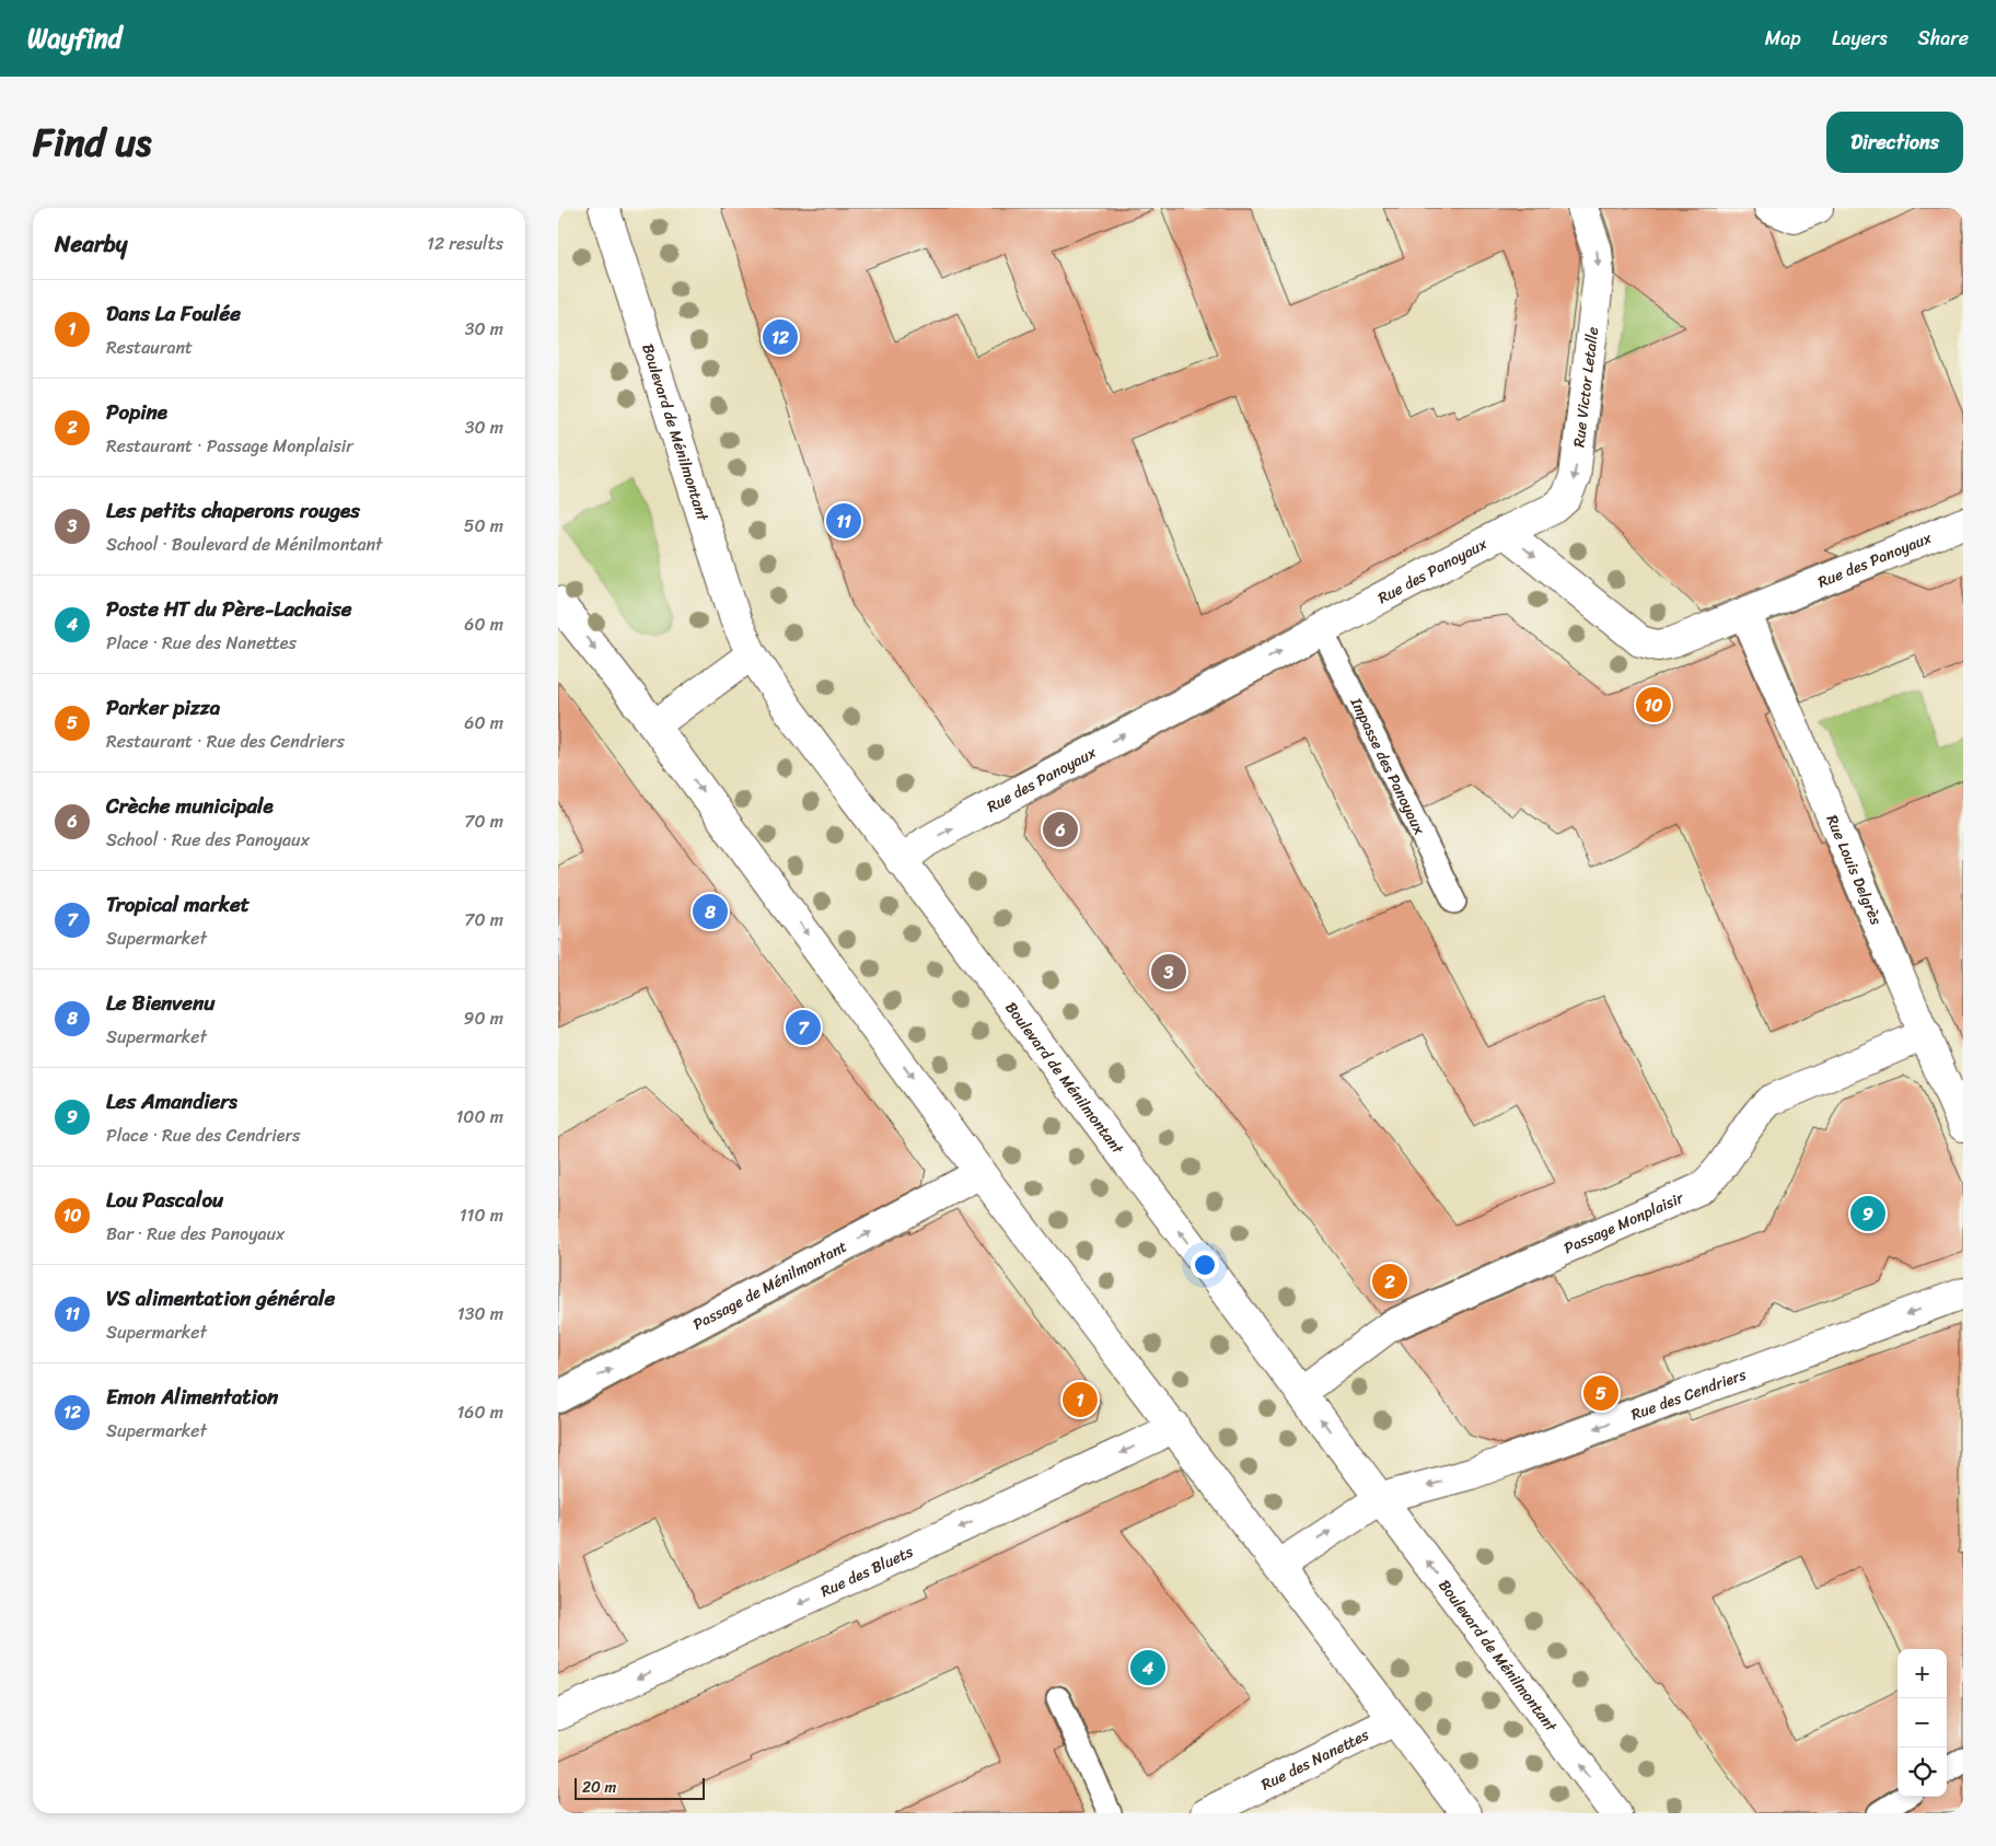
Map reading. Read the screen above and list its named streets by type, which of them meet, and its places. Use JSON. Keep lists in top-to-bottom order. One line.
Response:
{"streets":{"street":["Rue Victor Letalle","Boulevard de Ménilmontant","Rue des Panoyaux","Rue Louis Delgrès","Passage Monplaisir","Passage de Ménilmontant","Rue des Cendriers","Rue des Bluets","Rue des Nanettes"],"lane":["Impasse des Panoyaux"]},"crossings":[["Rue Victor Letalle","Rue des Panoyaux"],["Boulevard de Ménilmontant","Rue des Panoyaux"],["Boulevard de Ménilmontant","Passage Monplaisir"],["Boulevard de Ménilmontant","Rue des Cendriers"],["Rue des Panoyaux","Impasse des Panoyaux"],["Rue des Panoyaux","Rue Louis Delgrès"],["Rue Louis Delgrès","Passage Monplaisir"]],"one_way":["Rue Victor Letalle","Rue des Panoyaux","Passage de Ménilmontant","Rue des Cendriers","Rue des Bluets"],"scale_bar":"20 m","page":{"header":"Wayfind","nav":["Map","Layers","Share"],"title":"Find us","buttons":"Directions","heading":["Nearby","12 results"],"list":[{"mark":"1","name":"Dans La Foulée","note":"Restaurant","value":"30 m"},{"mark":"2","name":"Popine","note":"Restaurant · Passage Monplaisir","value":"30 m"},{"mark":"3","name":"Les petits chaperons rouges","note":"School · Boulevard de Ménilmontant","value":"50 m"},{"mark":"4","name":"Poste HT du Père-Lachaise","note":"Place · Rue des Nanettes","value":"60 m"},{"mark":"5","name":"Parker pizza","note":"Restaurant · Rue des Cendriers","value":"60 m"},{"mark":"6","name":"Crèche municipale","note":"School · Rue des Panoyaux","value":"70 m"},{"mark":"7","name":"Tropical market","note":"Supermarket","value":"70 m"},{"mark":"8","name":"Le Bienvenu","note":"Supermarket","value":"90 m"},{"mark":"9","name":"Les Amandiers","note":"Place · Rue des Cendriers","value":"100 m"},{"mark":"10","name":"Lou Pascalou","note":"Bar · Rue des Panoyaux","value":"110 m"},{"mark":"11","name":"VS alimentation générale","note":"Supermarket","value":"130 m"},{"mark":"12","name":"Emon Alimentation","note":"Supermarket","value":"160 m"}],"pins":["12","11","10","6","8","3","7","9","2","5","1","4"],"map_buttons":["+","−"],"scale":"20 m"}}
